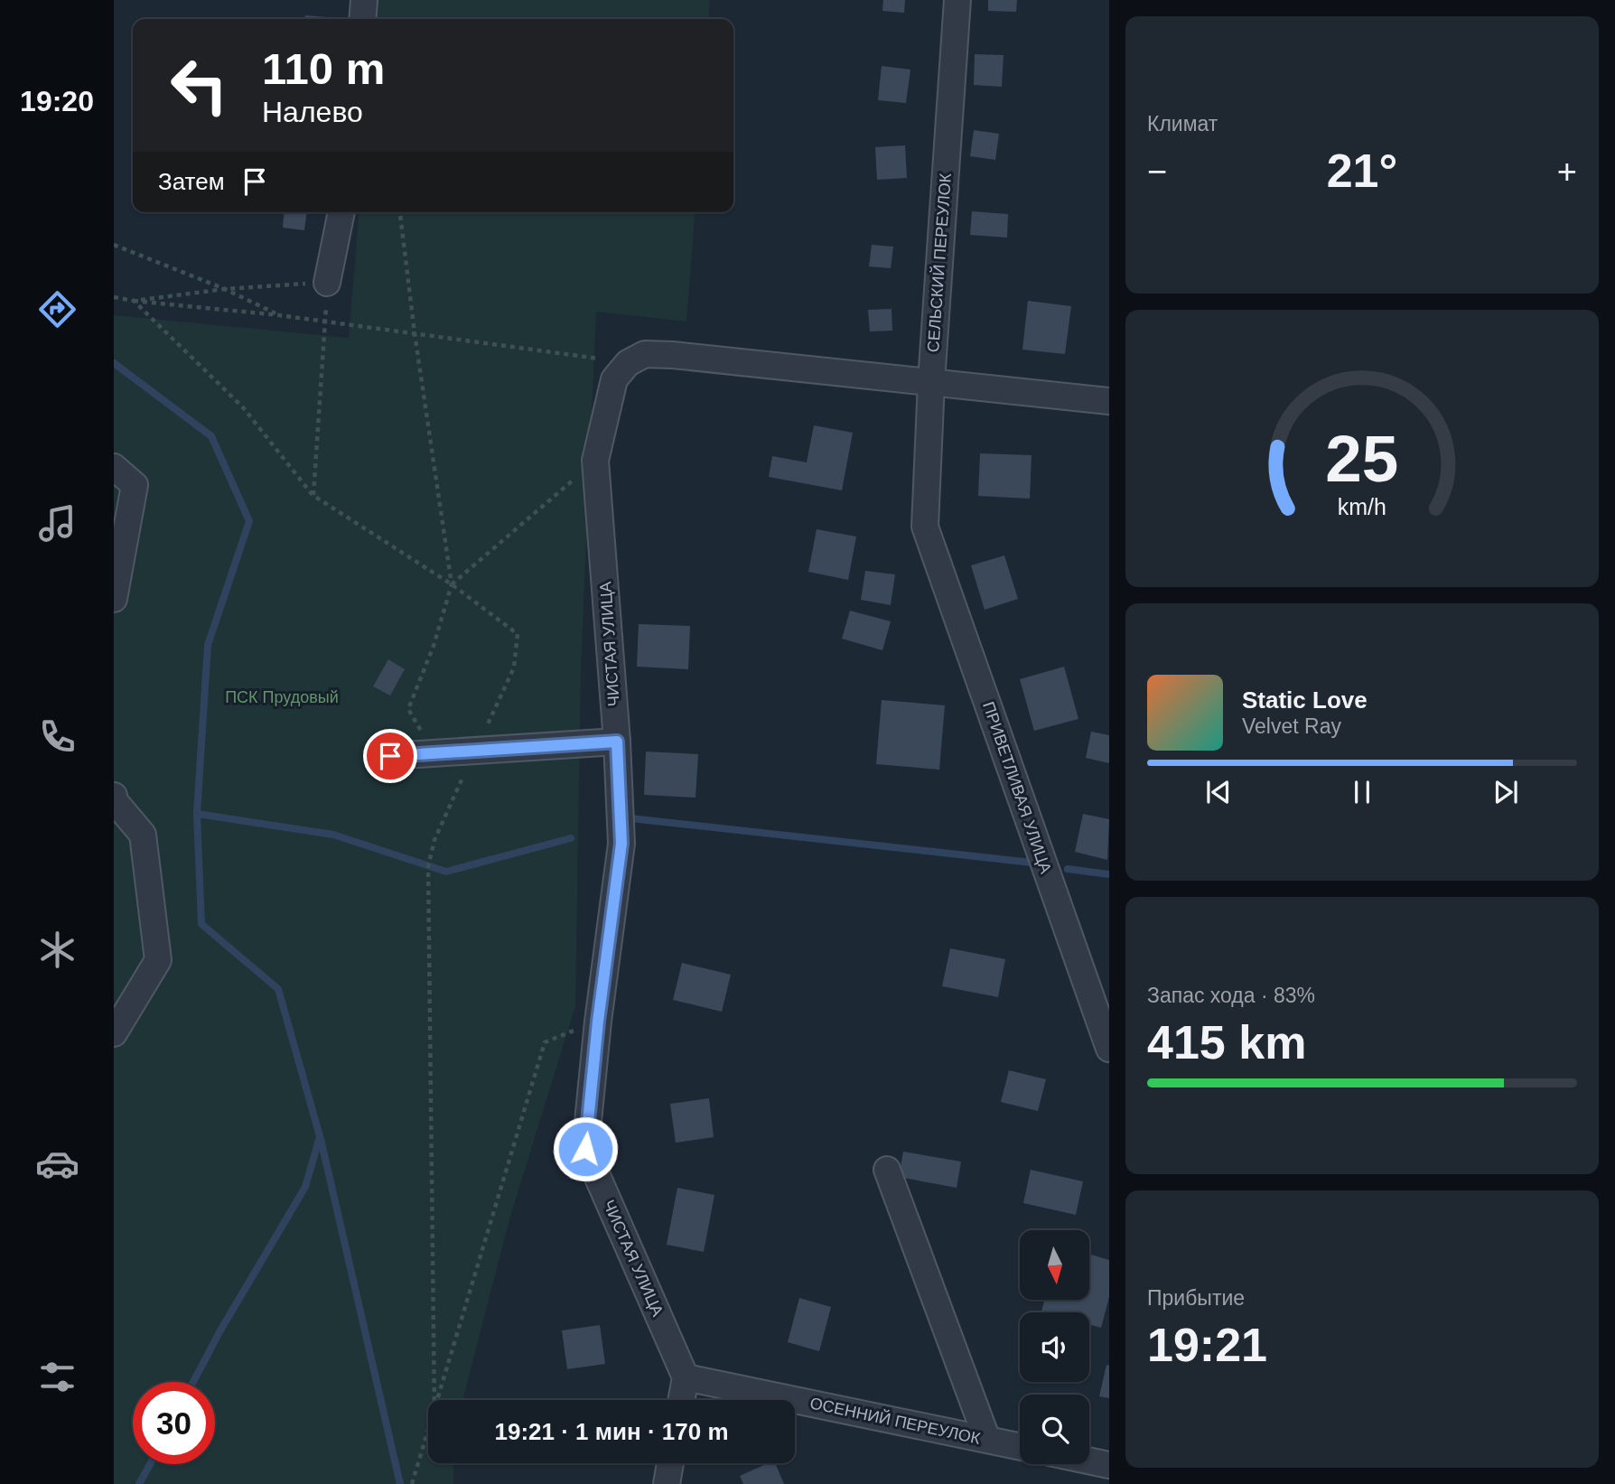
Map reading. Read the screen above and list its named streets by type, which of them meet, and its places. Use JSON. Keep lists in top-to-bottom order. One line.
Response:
{"streets":{"street":["СЕЛЬСКИЙ ПЕРЕУЛОК","ЧИСТАЯ УЛИЦА","ПРИВЕТЛИВАЯ УЛИЦА","ОСЕННИЙ ПЕРЕУЛОК"]},"crossings":[["СЕЛЬСКИЙ ПЕРЕУЛОК","ПРИВЕТЛИВАЯ УЛИЦА"],["ЧИСТАЯ УЛИЦА","ОСЕННИЙ ПЕРЕУЛОК"]],"parks":["ПСК Прудовый"],"north":"bottom","page":{"tabs":"19:20","tile":["Климат",["Запас хода · 83%","415 km"],["Прибытие","19:21"]],"turn":["110 m","Налево"],"heat":["−","21°","+"],"then":"Затем","song":["Static Love","Velvet Ray"],"limit":"30","trip":"19:21 · 1 мин · 170 m","gauge":["25","km/h"]}}
